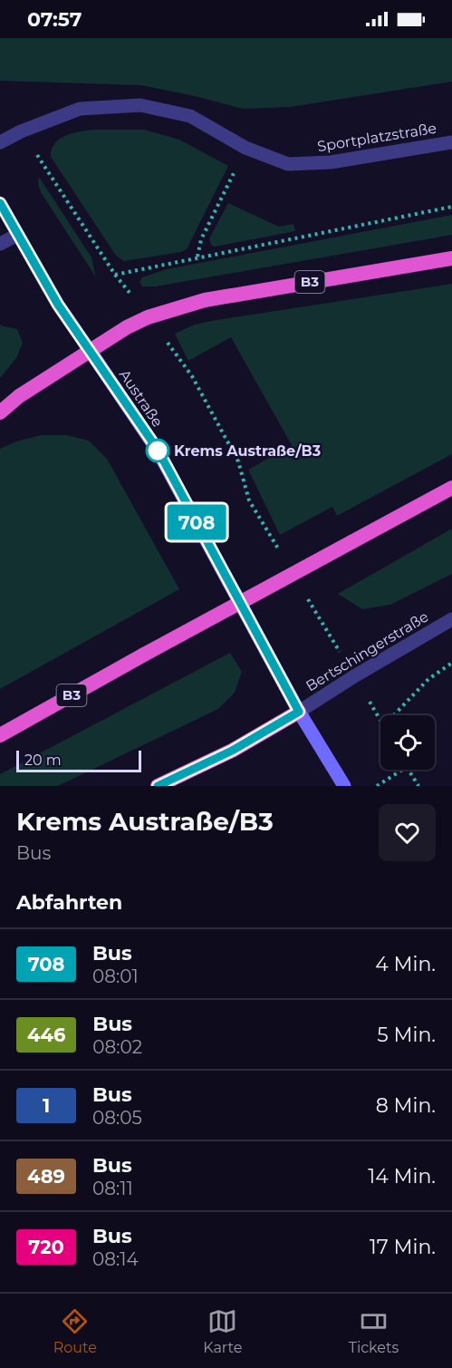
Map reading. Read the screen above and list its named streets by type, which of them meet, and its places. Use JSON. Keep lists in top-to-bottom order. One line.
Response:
{"streets":{"highway":["B3"],"main road":["Austraße"],"street":["Sportplatzstraße","Bertschingerstraße"]},"crossings":[["B3","Austraße"],["Austraße","Bertschingerstraße"]],"places":["Krems Austraße/B3"],"lines":["bus line 708"],"scale_bar":"20 m","page":{"status":"07:57","on_map":"708","scale":"20 m","heading":[["Krems Austraße/B3","Bus"],"Abfahrten"],"list":[{"mark":"708","name":"Bus","note":"08:01","value":"4 Min."},{"mark":"446","name":"Bus","note":"08:02","value":"5 Min."},{"mark":"1","name":"Bus","note":"08:05","value":"8 Min."},{"mark":"489","name":"Bus","note":"08:11","value":"14 Min."},{"mark":"720","name":"Bus","note":"08:14","value":"17 Min."}],"tabs":["Route","Karte","Tickets"]}}
